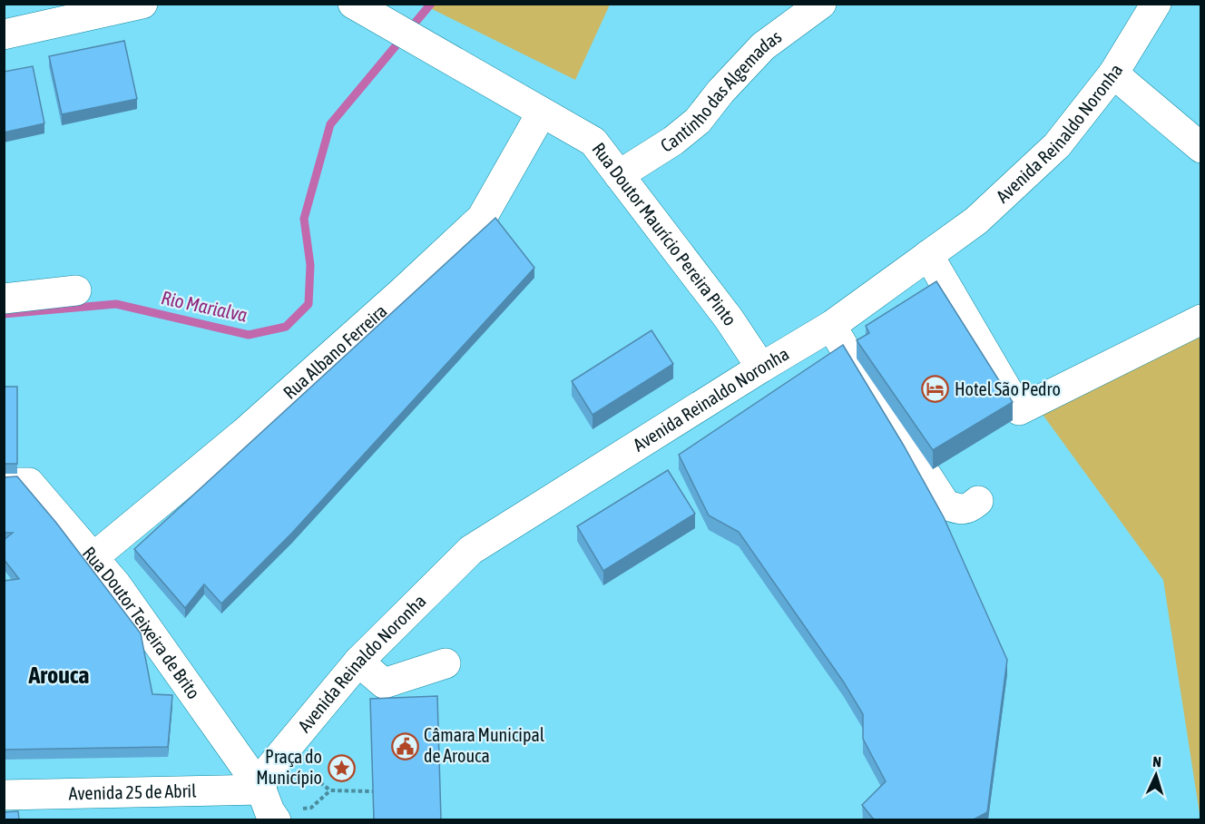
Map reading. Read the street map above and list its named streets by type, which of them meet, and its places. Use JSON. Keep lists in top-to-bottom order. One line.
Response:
{"streets":{"street":["Cantinho das Algemadas","Avenida Reinaldo Noronha","Rua Doutor Maurício Pereira Pinto","Rua Albano Ferreira","Rua Doutor Teixeira de Brito","Avenida 25 de Abril"]},"crossings":[["Cantinho das Algemadas","Rua Doutor Maurício Pereira Pinto"],["Avenida Reinaldo Noronha","Rua Doutor Maurício Pereira Pinto"],["Avenida Reinaldo Noronha","Rua Doutor Teixeira de Brito"],["Avenida Reinaldo Noronha","Avenida 25 de Abril"],["Rua Doutor Maurício Pereira Pinto","Rua Albano Ferreira"],["Rua Albano Ferreira","Rua Doutor Teixeira de Brito"],["Rua Doutor Teixeira de Brito","Avenida 25 de Abril"]],"districts":["Arouca"],"water":["Rio Marialva"],"places":{"hotel":["Hotel São Pedro"],"public building":["Câmara Municipal de Arouca"],"place":["Praça do Município"]},"north":"top"}
